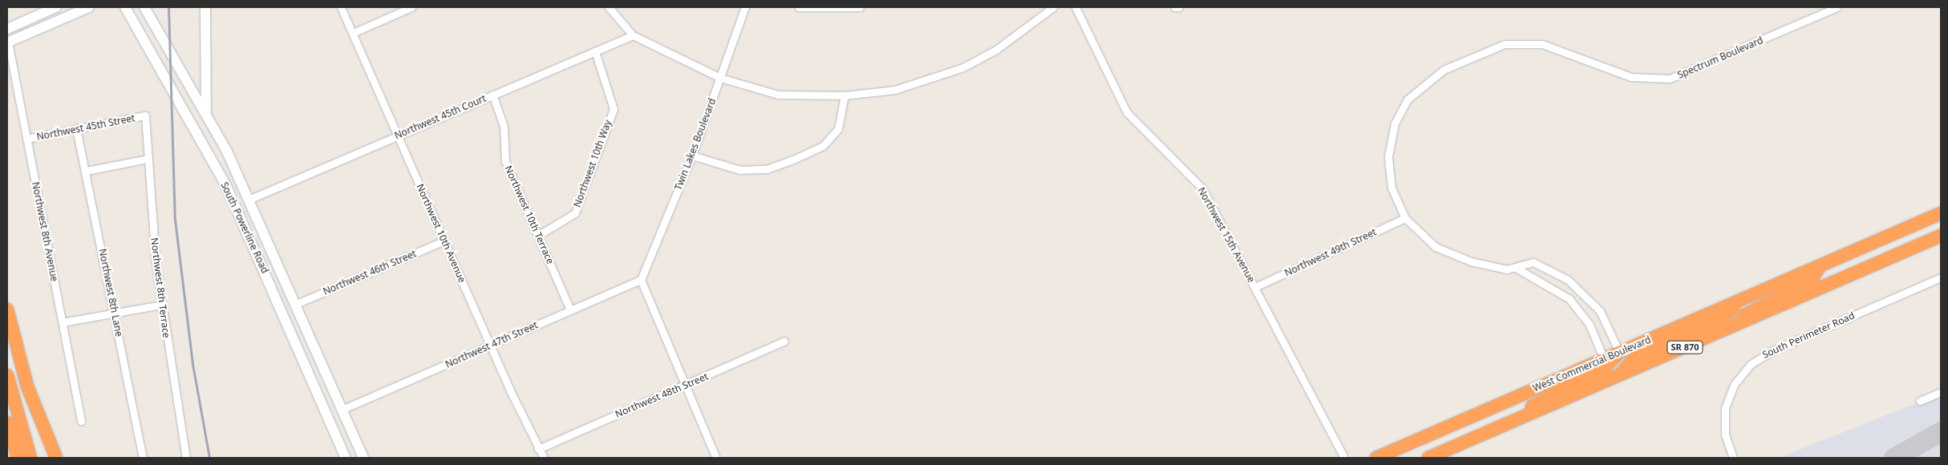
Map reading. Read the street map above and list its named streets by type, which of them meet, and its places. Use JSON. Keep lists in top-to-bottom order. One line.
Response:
{"streets":{"highway":["SR 870","West Commercial Boulevard"],"main road":["South Powerline Road"],"street":["Spectrum Boulevard","Northwest 45th Court","Northwest 45th Street","Twin Lakes Boulevard","Northwest 10th Way","Northwest 10th Terrace","Northwest 8th Avenue","Northwest 10th Avenue","Northwest 15th Avenue","Northwest 49th Street","Northwest 46th Street","Northwest 8th Terrace","Northwest 8th Lane","South Perimeter Road","Northwest 47th Street","Northwest 48th Street"]},"crossings":[["Spectrum Boulevard","Northwest 49th Street"],["Northwest 45th Court","Northwest 10th Way"],["Northwest 45th Court","Northwest 10th Terrace"],["Northwest 45th Court","South Powerline Road"],["Northwest 45th Court","Northwest 10th Avenue"],["Northwest 45th Street","Northwest 8th Avenue"],["Northwest 45th Street","Northwest 8th Terrace"],["Northwest 45th Street","Northwest 8th Lane"],["Twin Lakes Boulevard","Northwest 47th Street"],["Northwest 10th Way","Northwest 10th Terrace"],["Northwest 10th Terrace","Northwest 47th Street"],["South Powerline Road","Northwest 46th Street"],["South Powerline Road","Northwest 47th Street"],["Northwest 10th Avenue","Northwest 46th Street"],["Northwest 10th Avenue","Northwest 47th Street"],["Northwest 10th Avenue","Northwest 48th Street"],["Northwest 15th Avenue","Northwest 49th Street"]]}
